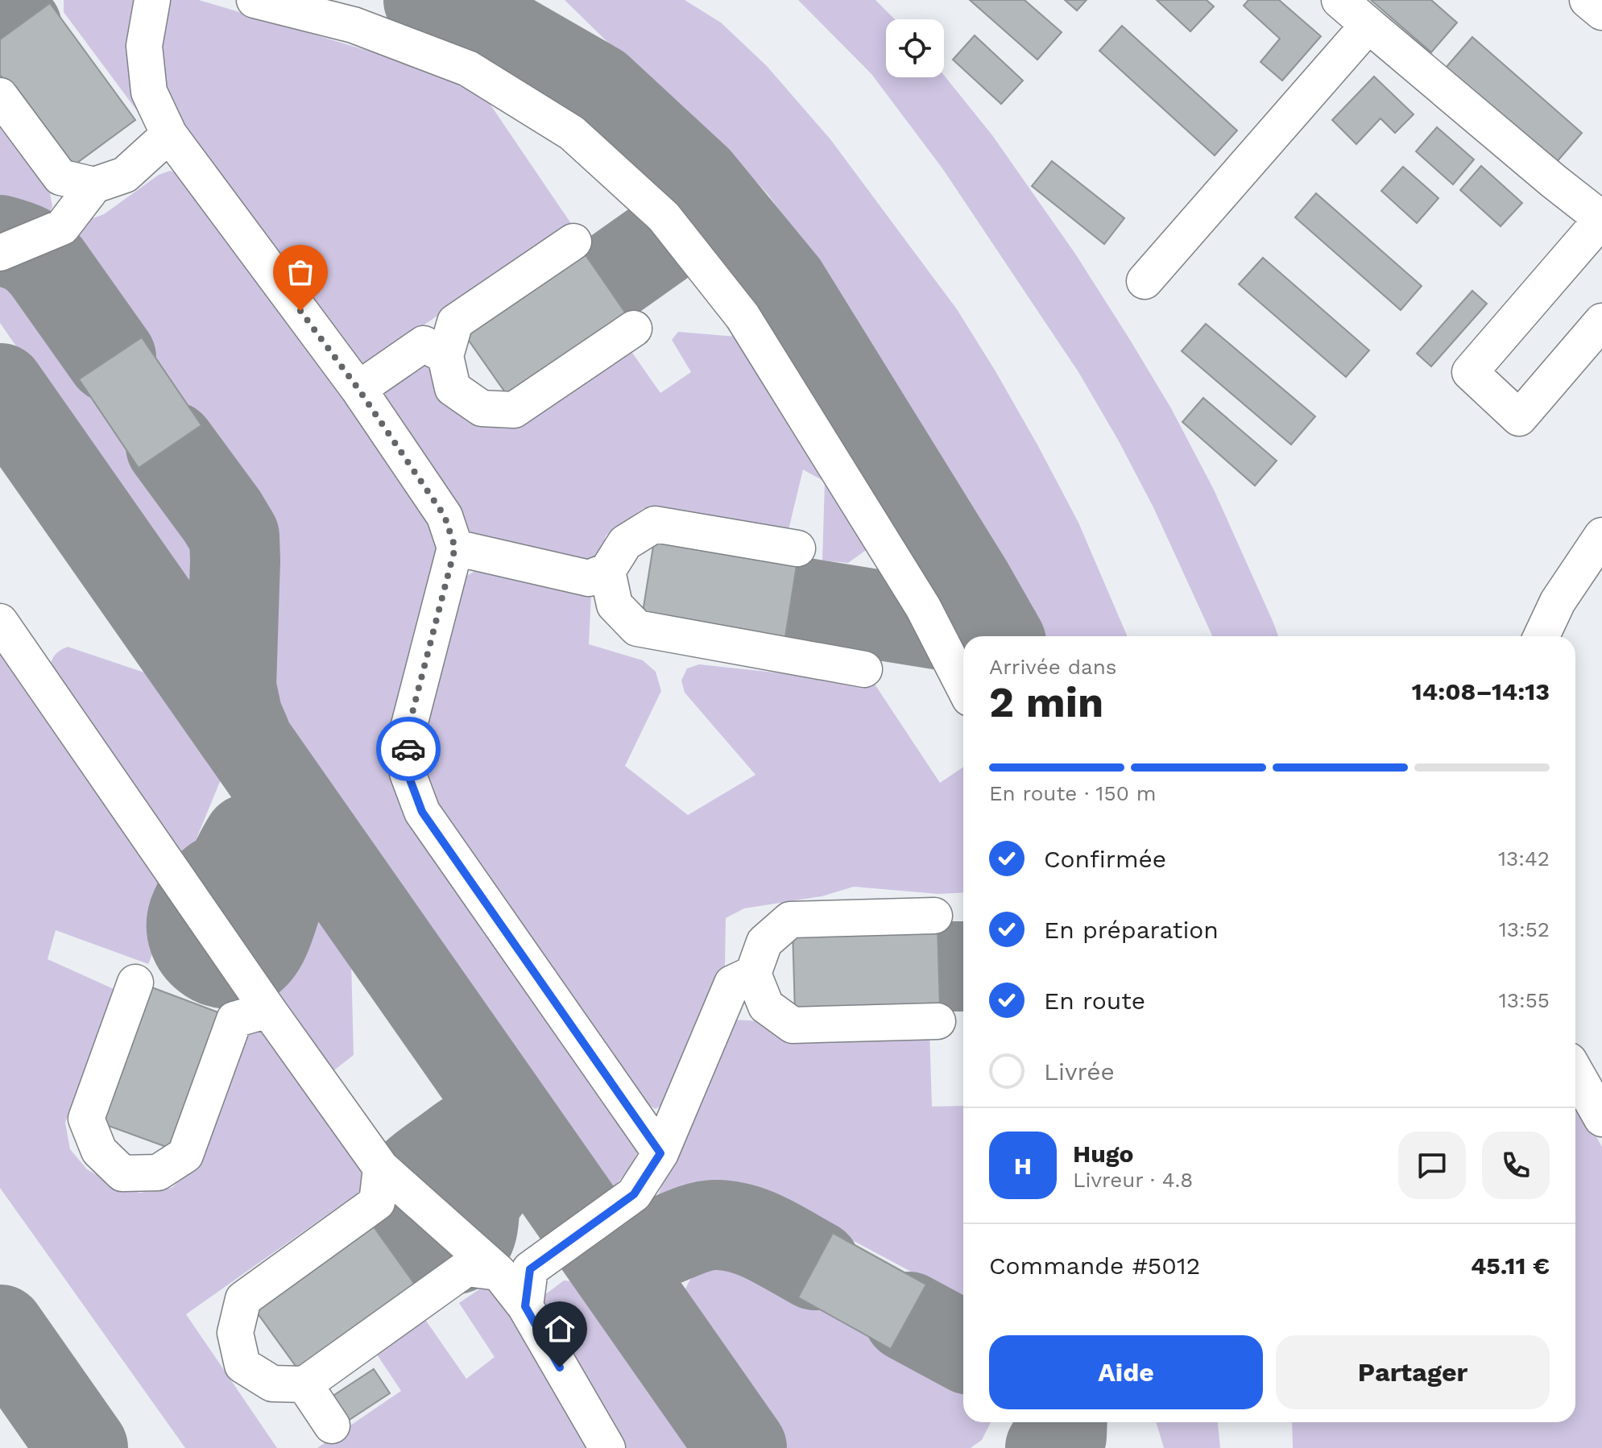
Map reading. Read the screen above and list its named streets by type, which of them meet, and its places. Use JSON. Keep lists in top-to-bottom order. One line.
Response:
{"page":{"heading":["2 min","Arrivée dans","14:08–14:13"],"panel":["Hugo","Livreur · 4.8","Commande #5012","45.11 €"],"bar":"En route · 150 m","list":[["Confirmée","13:42"],["En préparation","13:52"],["En route","13:55"],"Livrée"],"round":"H","buttons":["Aide","Partager"]}}
